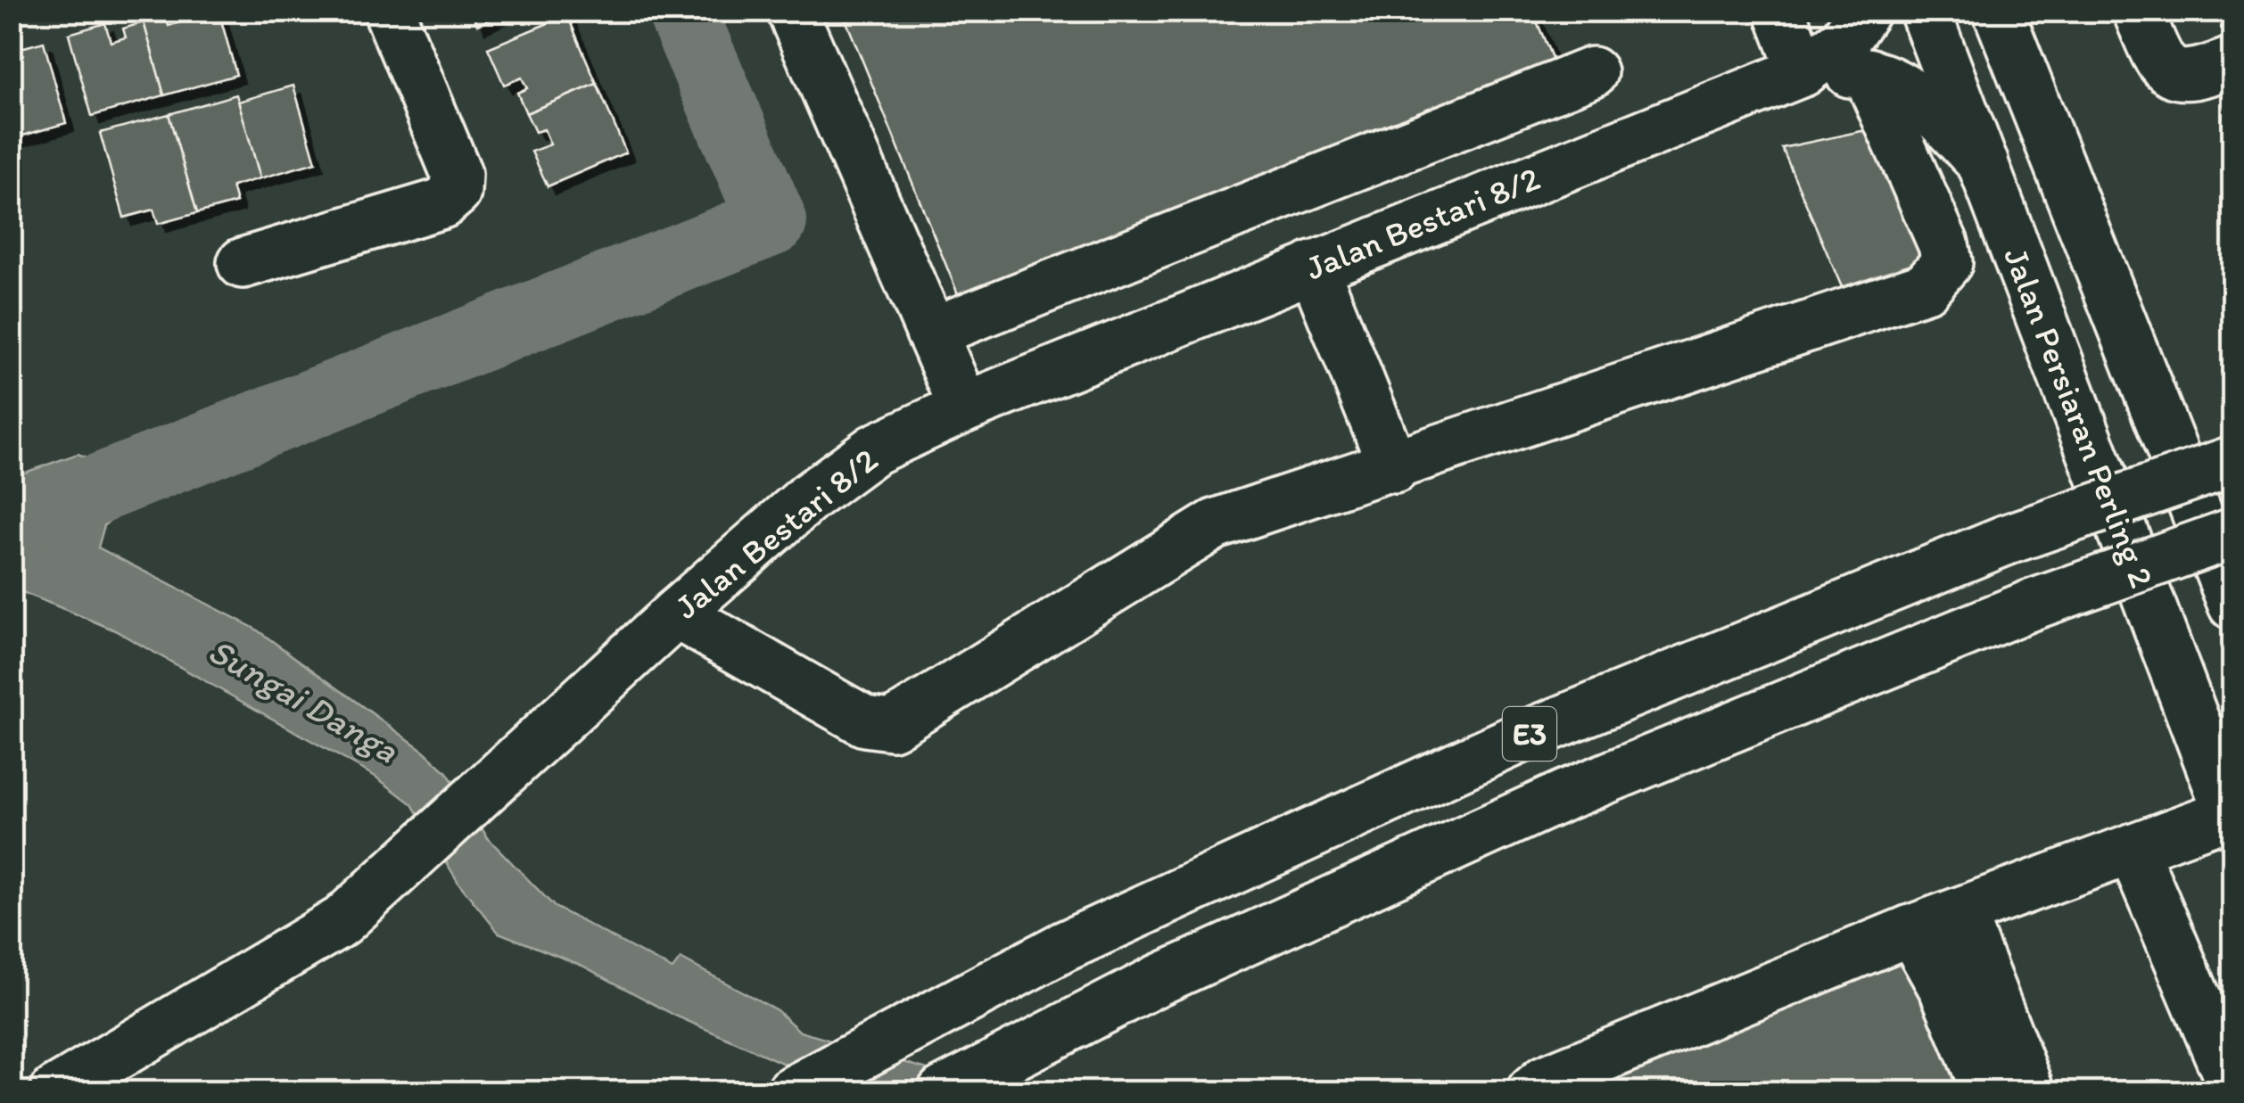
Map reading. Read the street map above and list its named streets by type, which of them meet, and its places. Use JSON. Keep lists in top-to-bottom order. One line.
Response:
{"streets":{"main road":["Jalan Bestari 8/2","Jalan Persiaran Perling 2","E3"]},"crossings":[["Jalan Bestari 8/2","Jalan Persiaran Perling 2"]],"water":["Sungai Danga"]}
